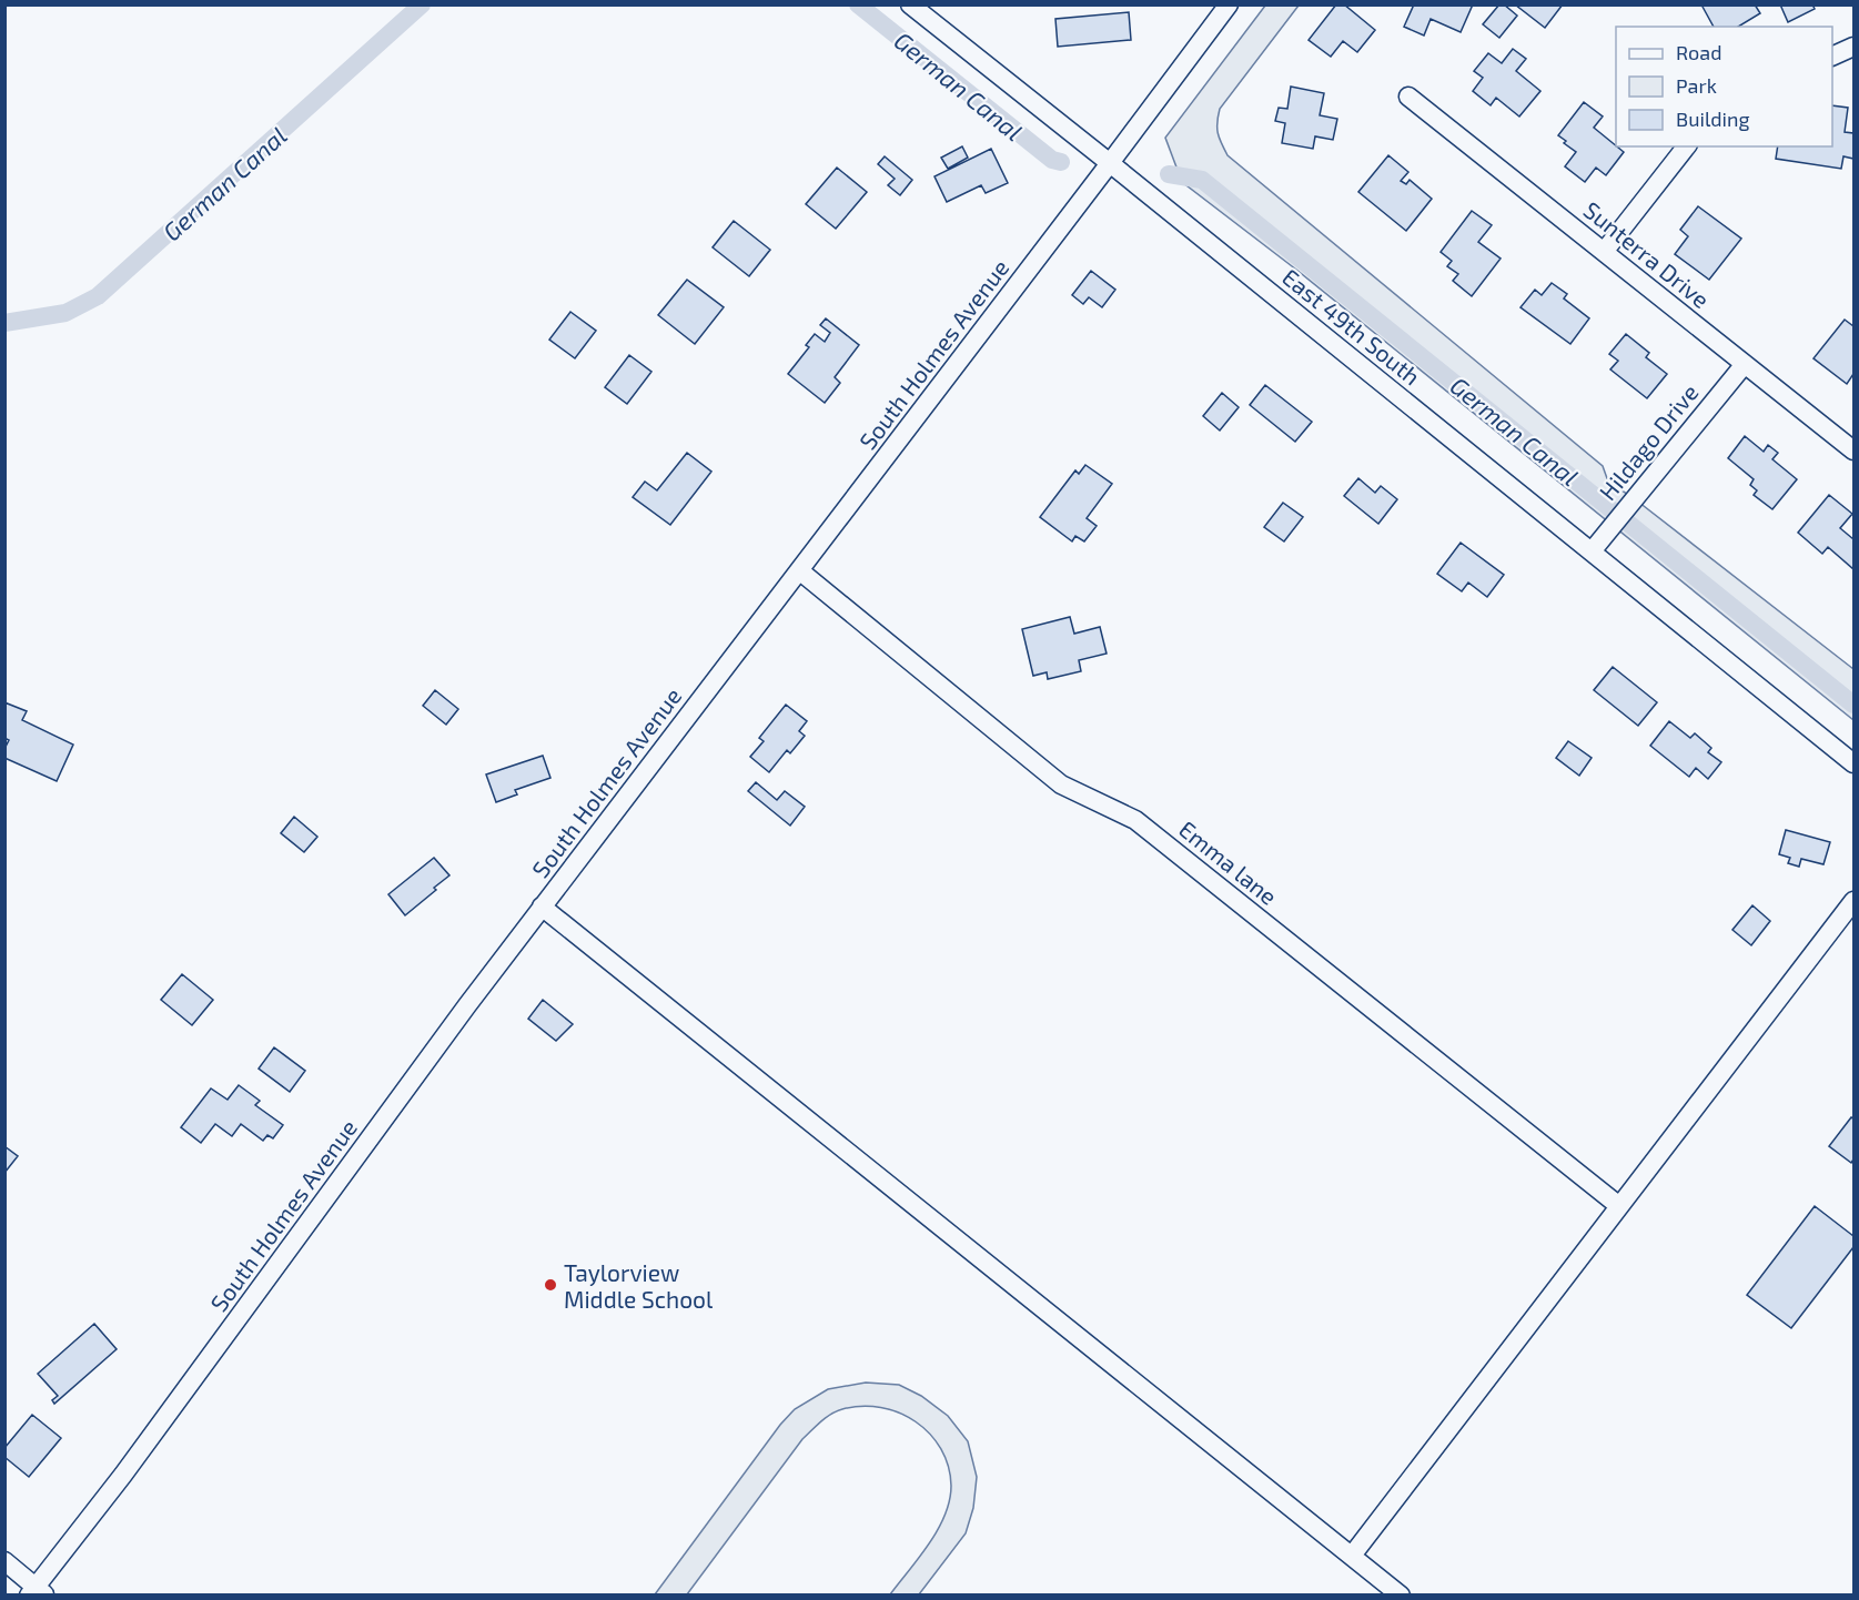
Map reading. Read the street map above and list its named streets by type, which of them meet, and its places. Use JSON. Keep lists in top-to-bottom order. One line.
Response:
{"streets":{"street":["Sunterra Drive","East 49th South","South Holmes Avenue","Hildago Drive","Emma lane"]},"crossings":[["Sunterra Drive","Hildago Drive"],["East 49th South","South Holmes Avenue"],["East 49th South","Hildago Drive"],["South Holmes Avenue","Emma lane"]],"water":["German Canal"],"places":["Taylorview Middle School"],"legend":["Road","Park","Building"]}
